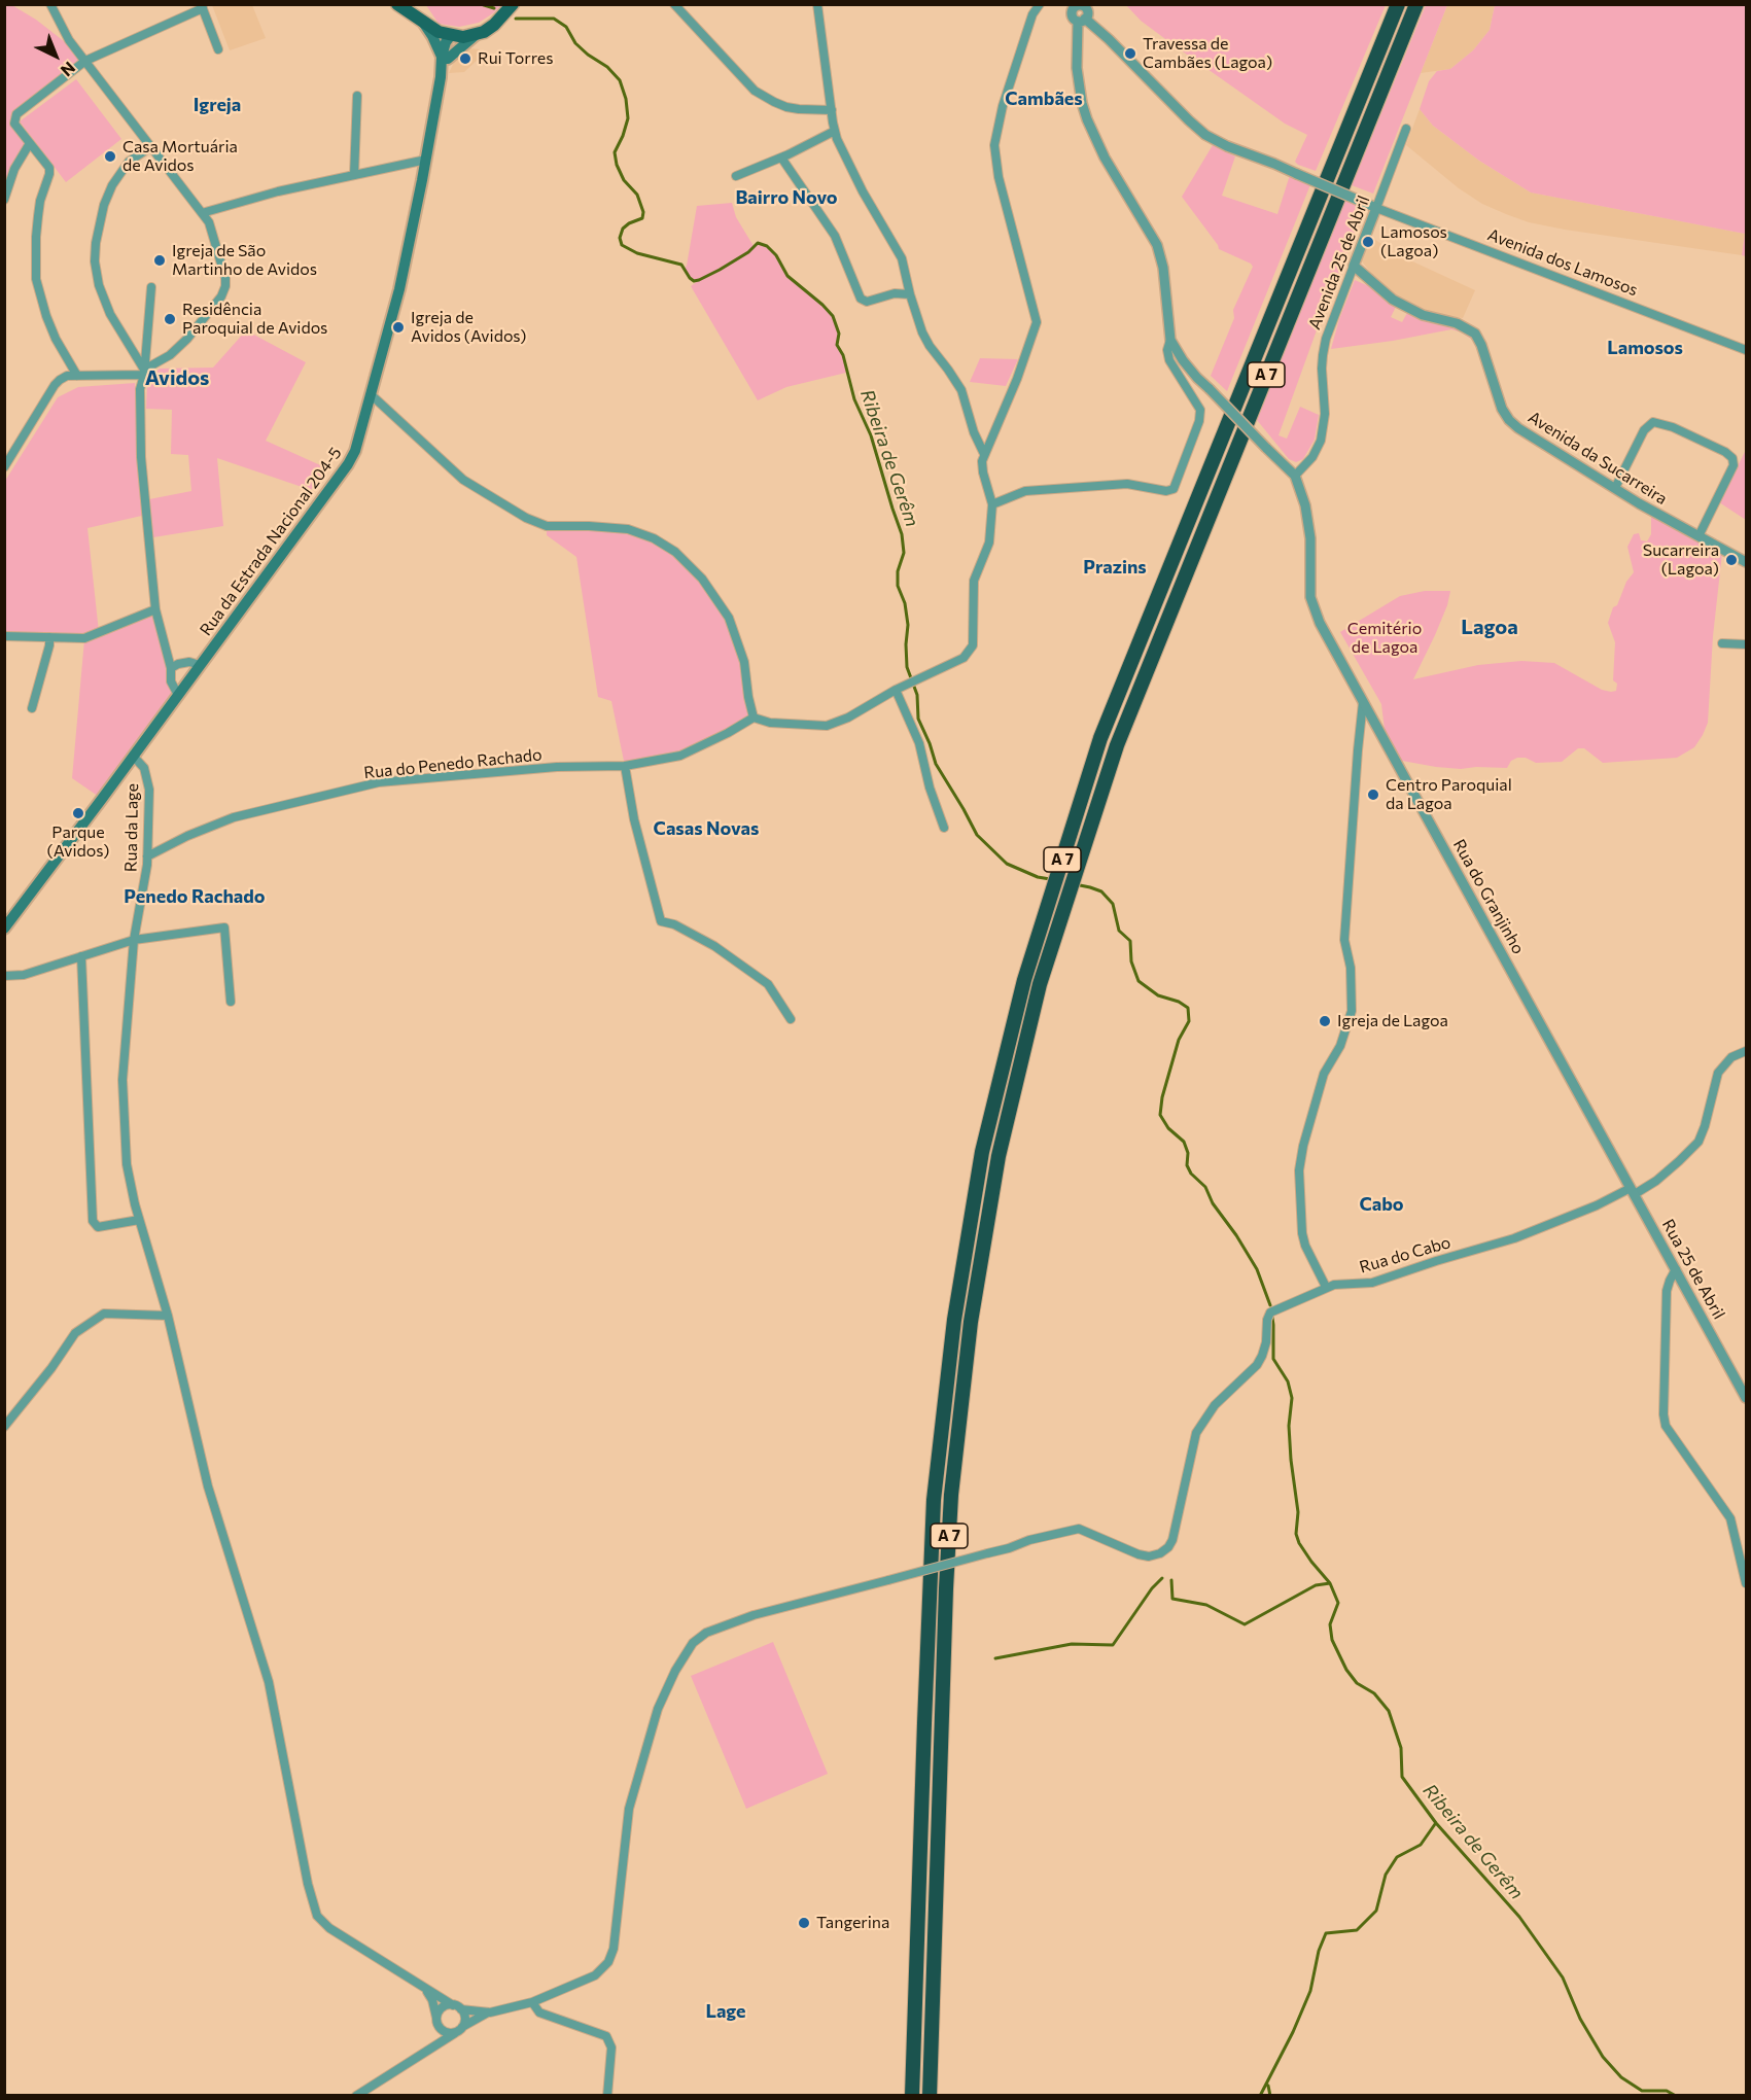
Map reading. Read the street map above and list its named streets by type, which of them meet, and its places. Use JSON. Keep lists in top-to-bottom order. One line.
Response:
{"streets":{"highway":["A 7"],"main road":["Rua da Estrada Nacional 204-5"],"street":["Avenida 25 de Abril","Avenida dos Lamosos","Avenida da Sucarreira","Rua do Penedo Rachado","Rua da Lage","Rua do Granjinho","Rua do Cabo","Rua 25 de Abril"]},"crossings":[["Avenida 25 de Abril","Avenida dos Lamosos"],["Avenida 25 de Abril","Avenida da Sucarreira"],["Avenida 25 de Abril","Rua do Granjinho"],["Rua da Estrada Nacional 204-5","Rua da Lage"],["Rua do Penedo Rachado","Rua da Lage"],["Rua do Granjinho","Rua do Cabo"],["Rua do Granjinho","Rua 25 de Abril"],["Rua do Cabo","Rua 25 de Abril"]],"districts":["Cambães","Igreja","Bairro Novo","Lamosos","Avidos","Prazins","Lagoa","Casas Novas","Penedo Rachado","Cabo","Lage"],"water":["Ribeira de Gerêm"],"parks":["Cemitério de Lagoa"],"places":["Travessa de Cambães (Lagoa)","Rui Torres","Casa Mortuária de Avidos","Lamosos (Lagoa)","Igreja de São Martinho de Avidos","Residência Paroquial de Avidos","Igreja de Avidos (Avidos)","Sucarreira (Lagoa)","Centro Paroquial da Lagoa","Parque (Avidos)","Igreja de Lagoa","Tangerina"],"north":"bottom right"}
